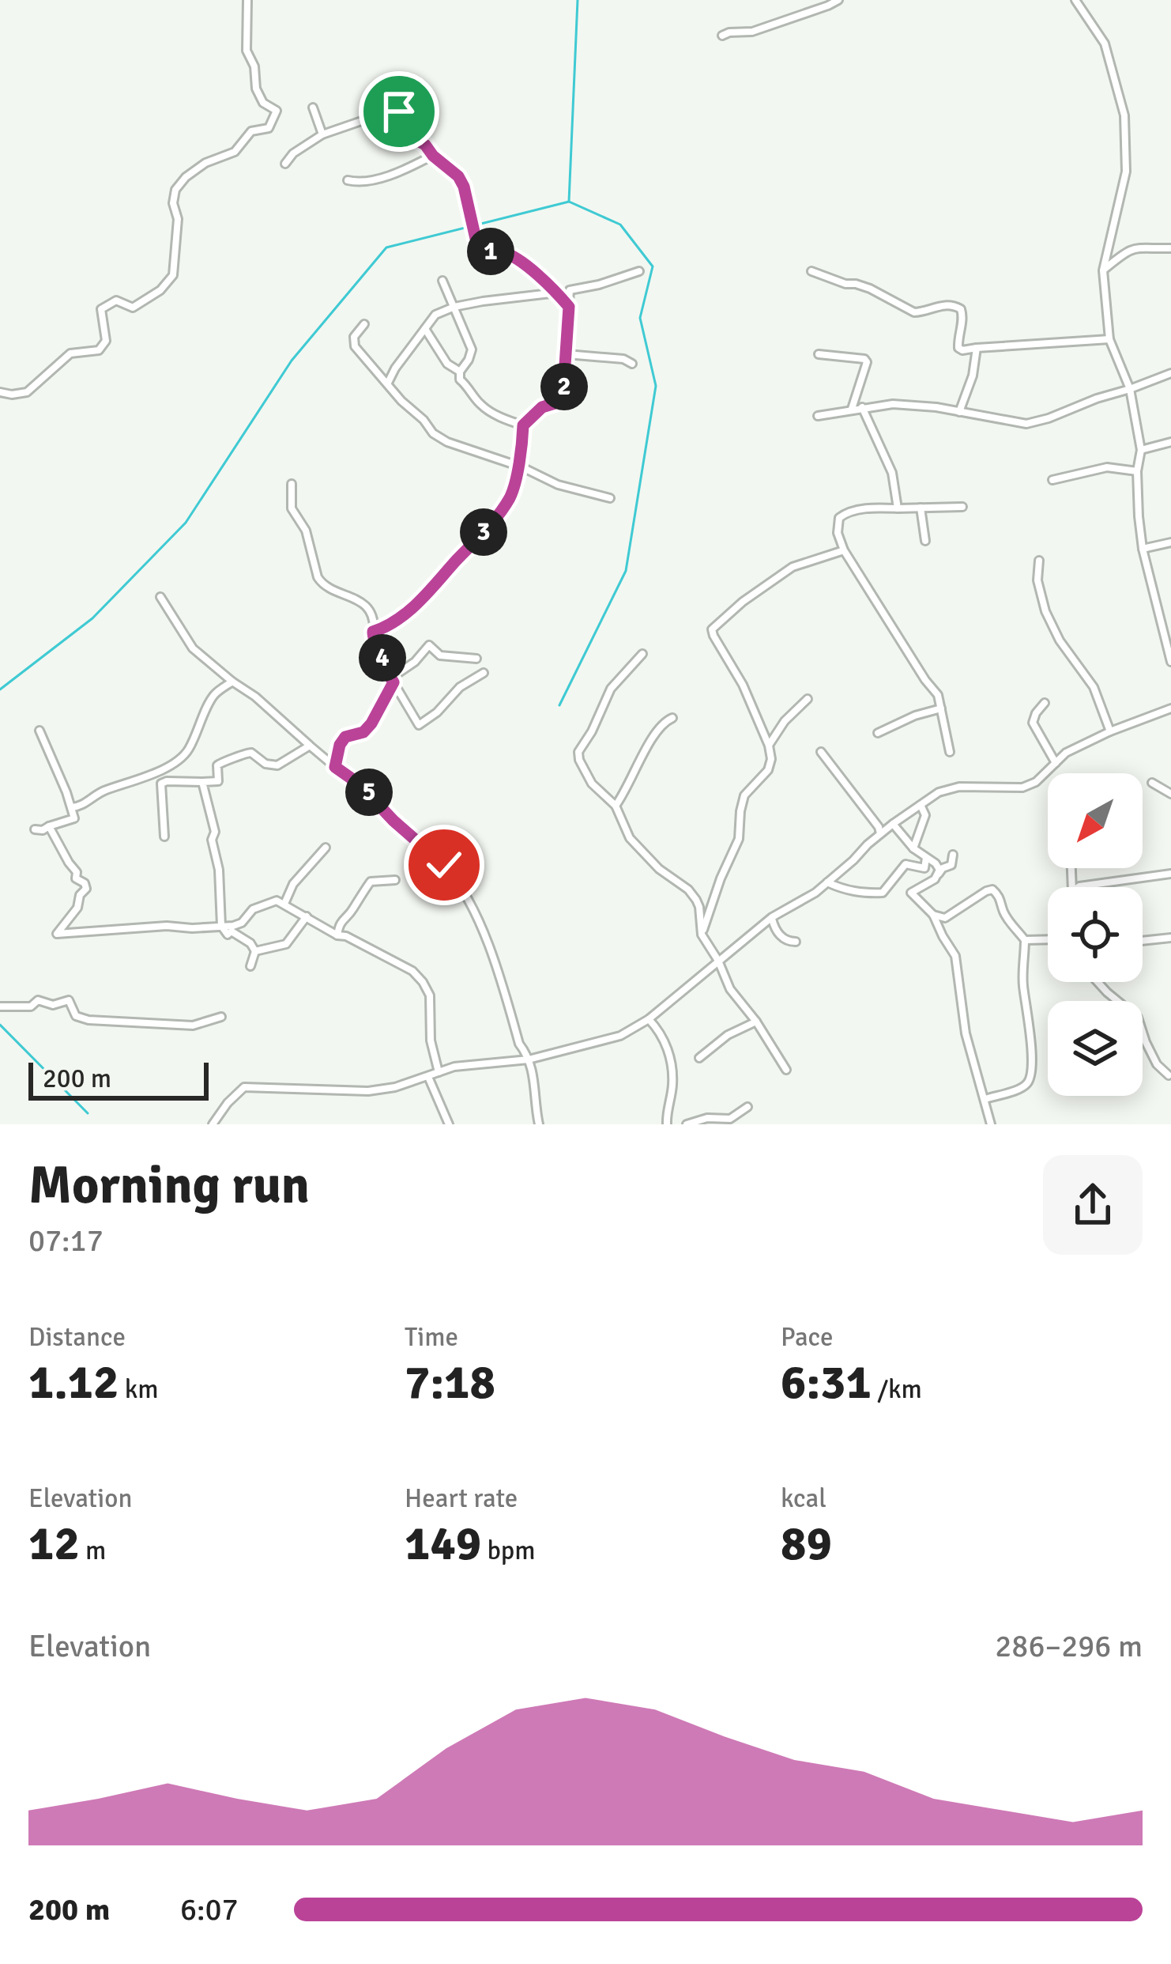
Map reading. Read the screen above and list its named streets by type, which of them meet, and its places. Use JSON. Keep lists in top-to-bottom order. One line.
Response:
{"scale_bar":"200 m","north":"bottom left","page":{"pins":["1","2","3","4","5"],"scale":"200 m","heading":["Morning run","07:17"],"stats":[["Distance","1.12 km"],["Time","7:18"],["Pace","6:31 /km"],["Elevation","12 m"],["Heart rate","149 bpm"],["kcal","89"]],"chart":["Elevation","286–296 m"],"list":[{"name":"200 m","note":"6:07"}]}}
